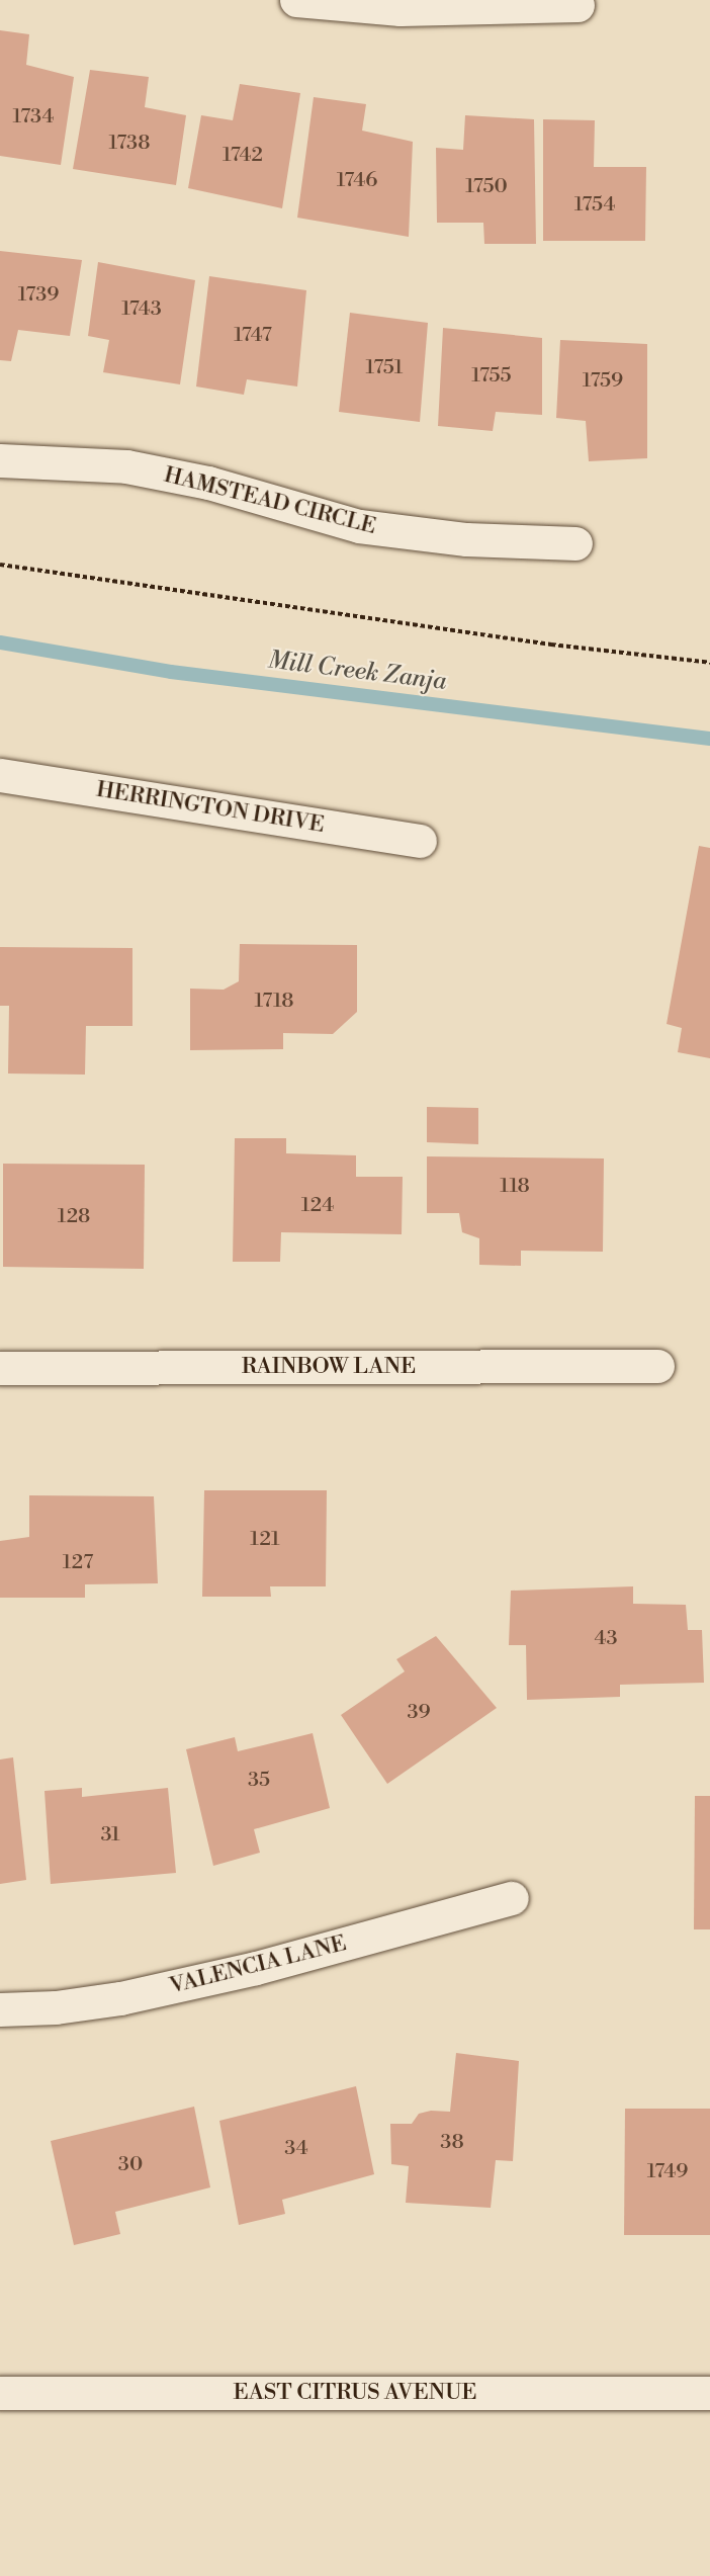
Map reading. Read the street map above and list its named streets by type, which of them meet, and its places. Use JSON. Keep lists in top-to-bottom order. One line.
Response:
{"streets":{"street":["HAMSTEAD CIRCLE","HERRINGTON DRIVE","RAINBOW LANE","VALENCIA LANE","EAST CITRUS AVENUE"]},"water":["Mill Creek Zanja"],"house_numbers":["1734","1738","1742","1746","1750","1754","1739","1743","1747","1751","1755","1759","1718","118","124","128","121","127","43","39","35","31","38","34","30","1749"]}
